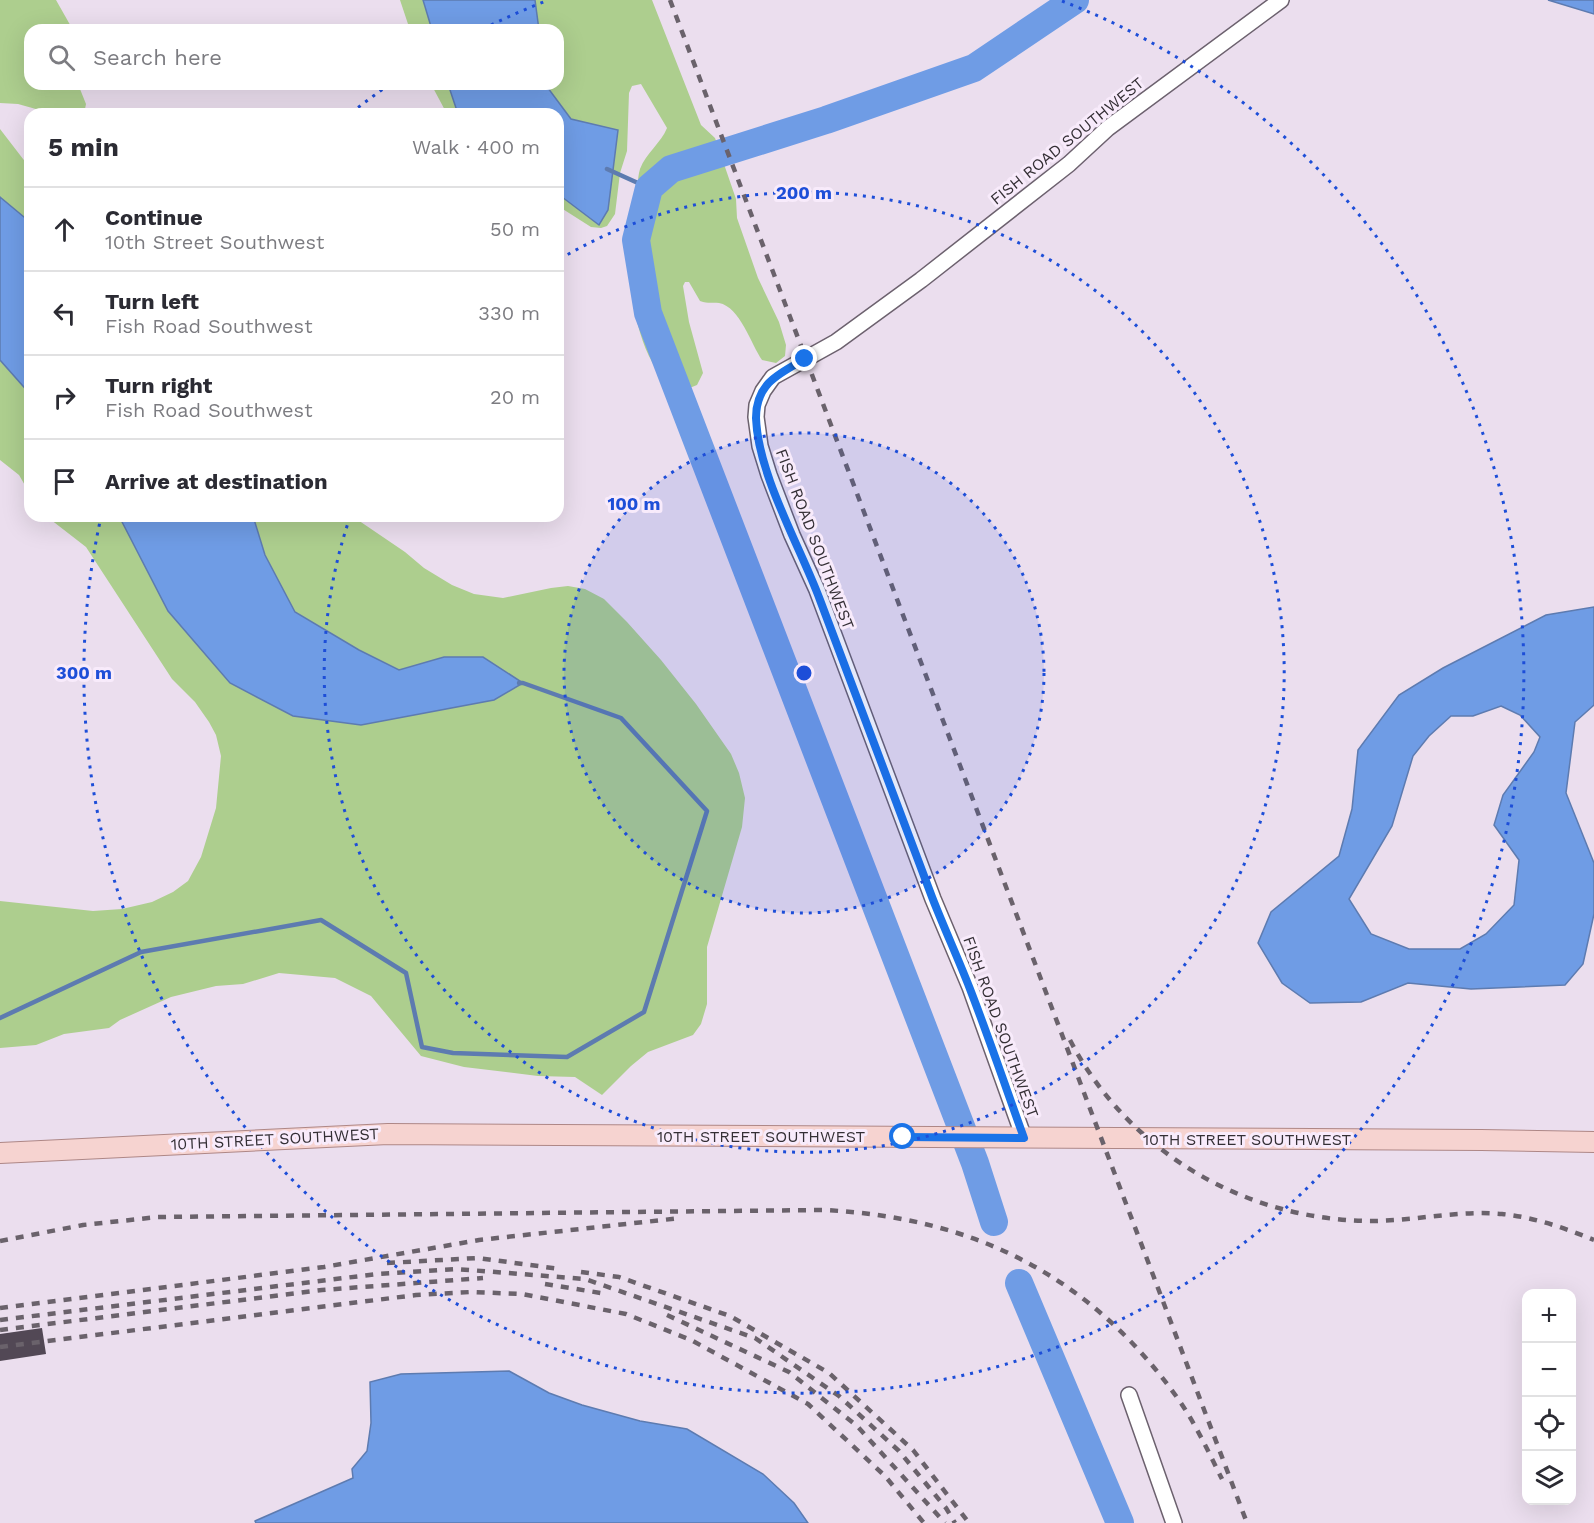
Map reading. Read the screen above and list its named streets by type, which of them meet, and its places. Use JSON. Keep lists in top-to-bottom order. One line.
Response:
{"streets":{"main road":["10TH STREET SOUTHWEST"],"street":["FISH ROAD SOUTHWEST"]},"crossings":[["FISH ROAD SOUTHWEST","10TH STREET SOUTHWEST"]],"page":{"search":"Search here","heading":["5 min","Walk · 400 m"],"list":[["Continue","10th Street Southwest","50 m"],["Turn left","Fish Road Southwest","330 m"],["Turn right","Fish Road Southwest","20 m"],"Arrive at destination"],"map_buttons":["+","−"]},"rings":["200 m","100 m","300 m"]}
